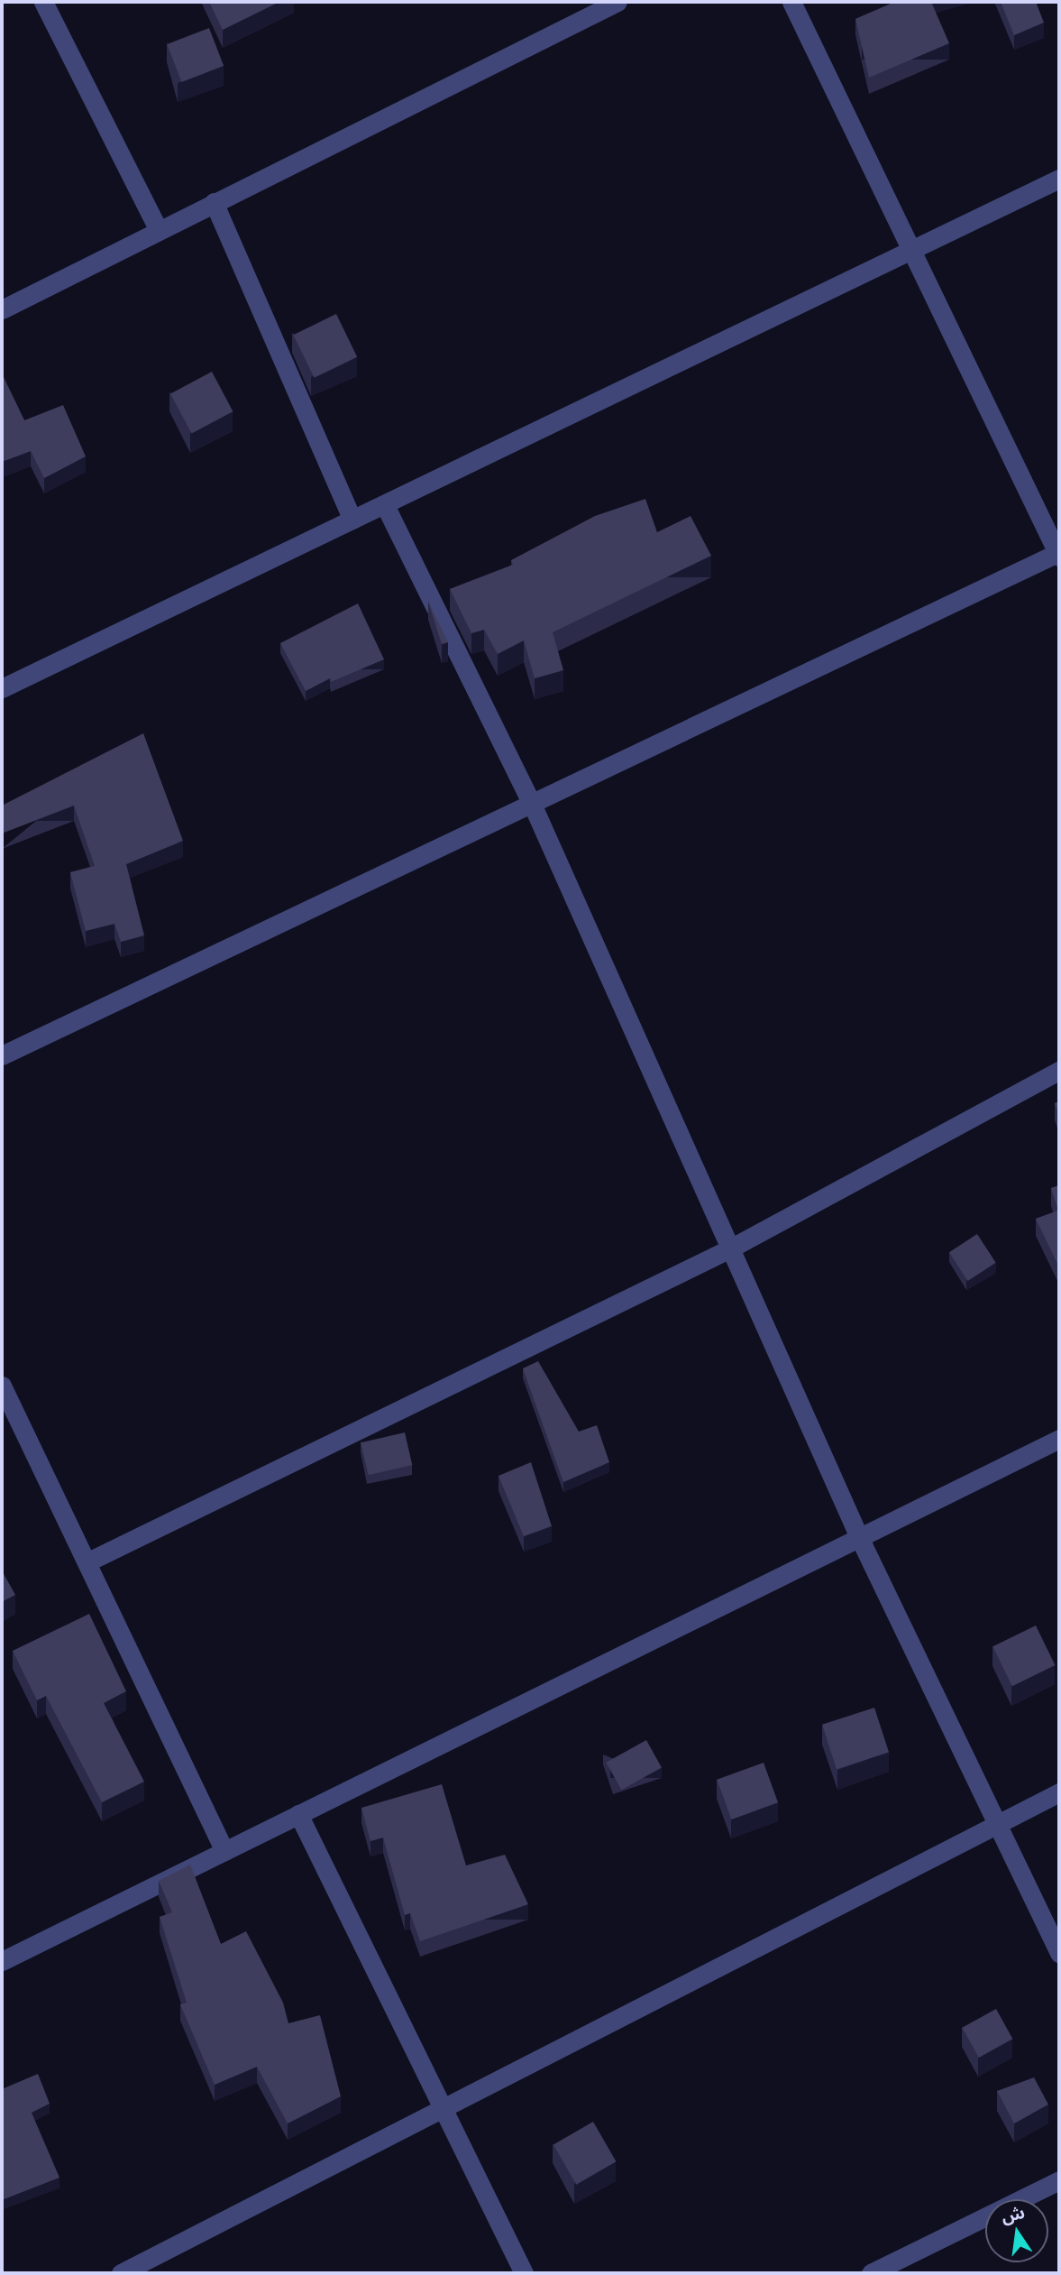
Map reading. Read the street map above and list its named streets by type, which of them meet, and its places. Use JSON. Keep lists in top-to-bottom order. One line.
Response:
{"north":"top"}
